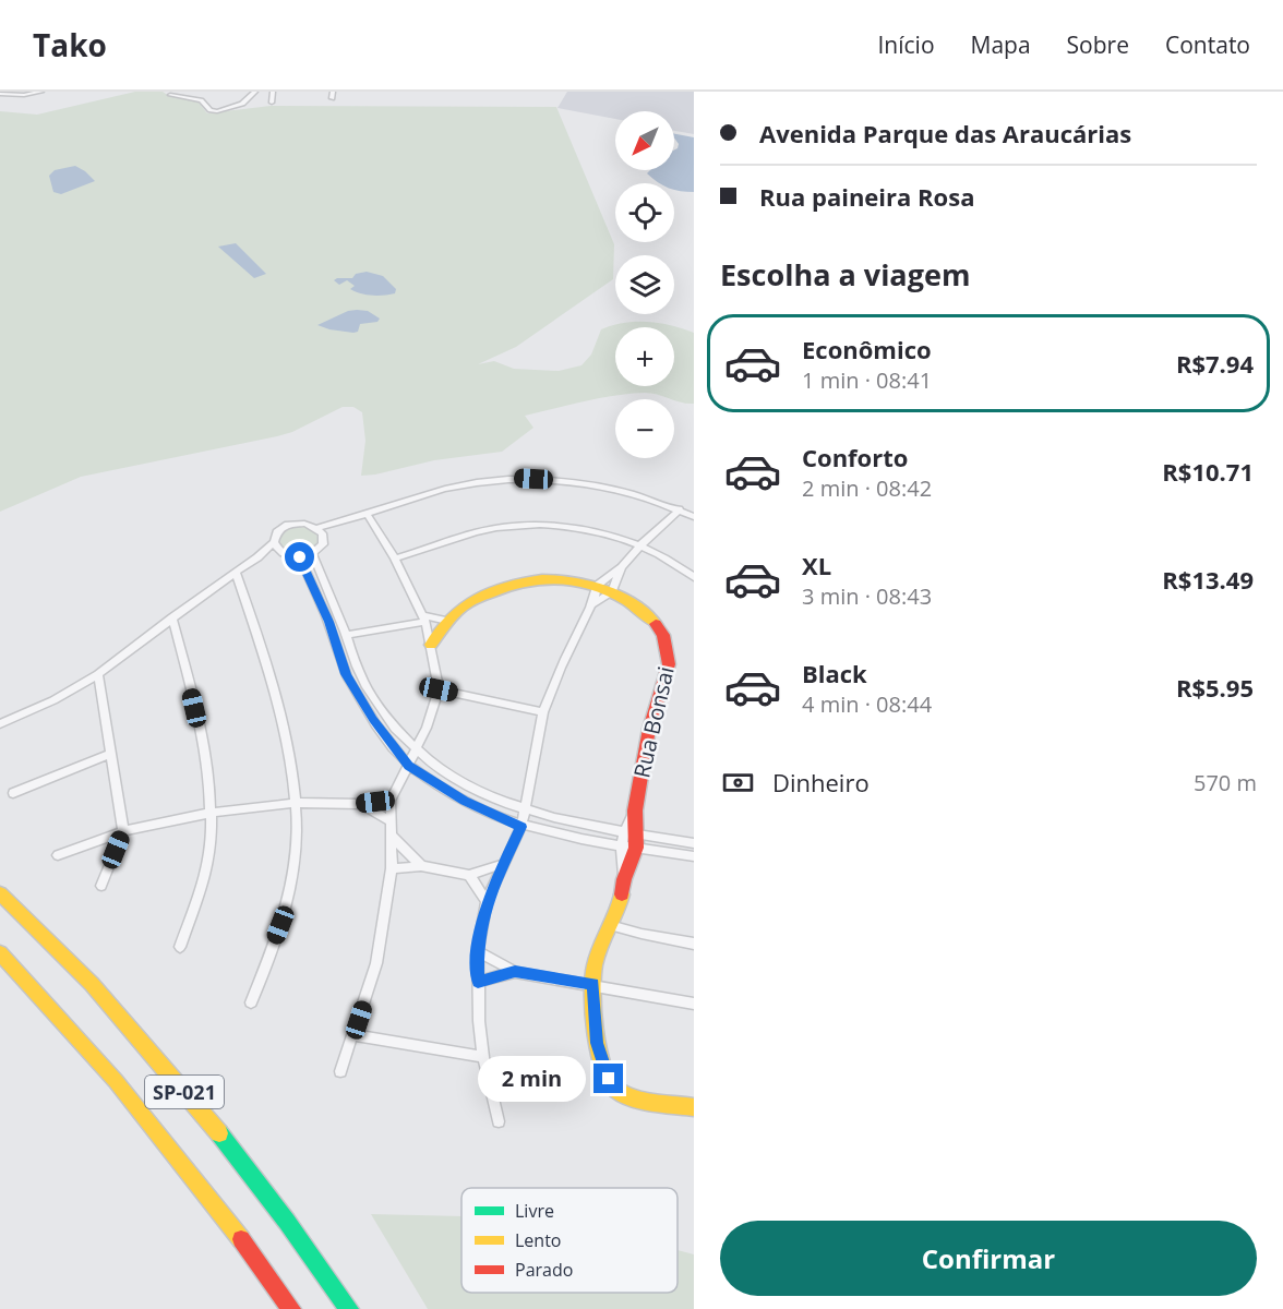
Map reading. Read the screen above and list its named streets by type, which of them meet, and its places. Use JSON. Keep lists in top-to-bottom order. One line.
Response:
{"streets":{"main road":["Rua Bonsai","SP-021"]},"legend":["Livre","Lento","Parado"],"north":"bottom left","page":{"header":"Tako","nav":["Início","Mapa","Sobre","Contato"],"banner":["Avenida Parque das Araucárias","Rua paineira Rosa"],"map_buttons":["+","−"],"heading":"Escolha a viagem","list":[{"name":"Econômico","note":"1 min · 08:41","value":"R$7.94"},{"name":"Conforto","note":"2 min · 08:42","value":"R$10.71"},{"name":"XL","note":"3 min · 08:43","value":"R$13.49"},{"name":"Black","note":"4 min · 08:44","value":"R$5.95"}],"pay":["Dinheiro","570 m"],"bubble":"2 min","buttons":"Confirmar"}}
